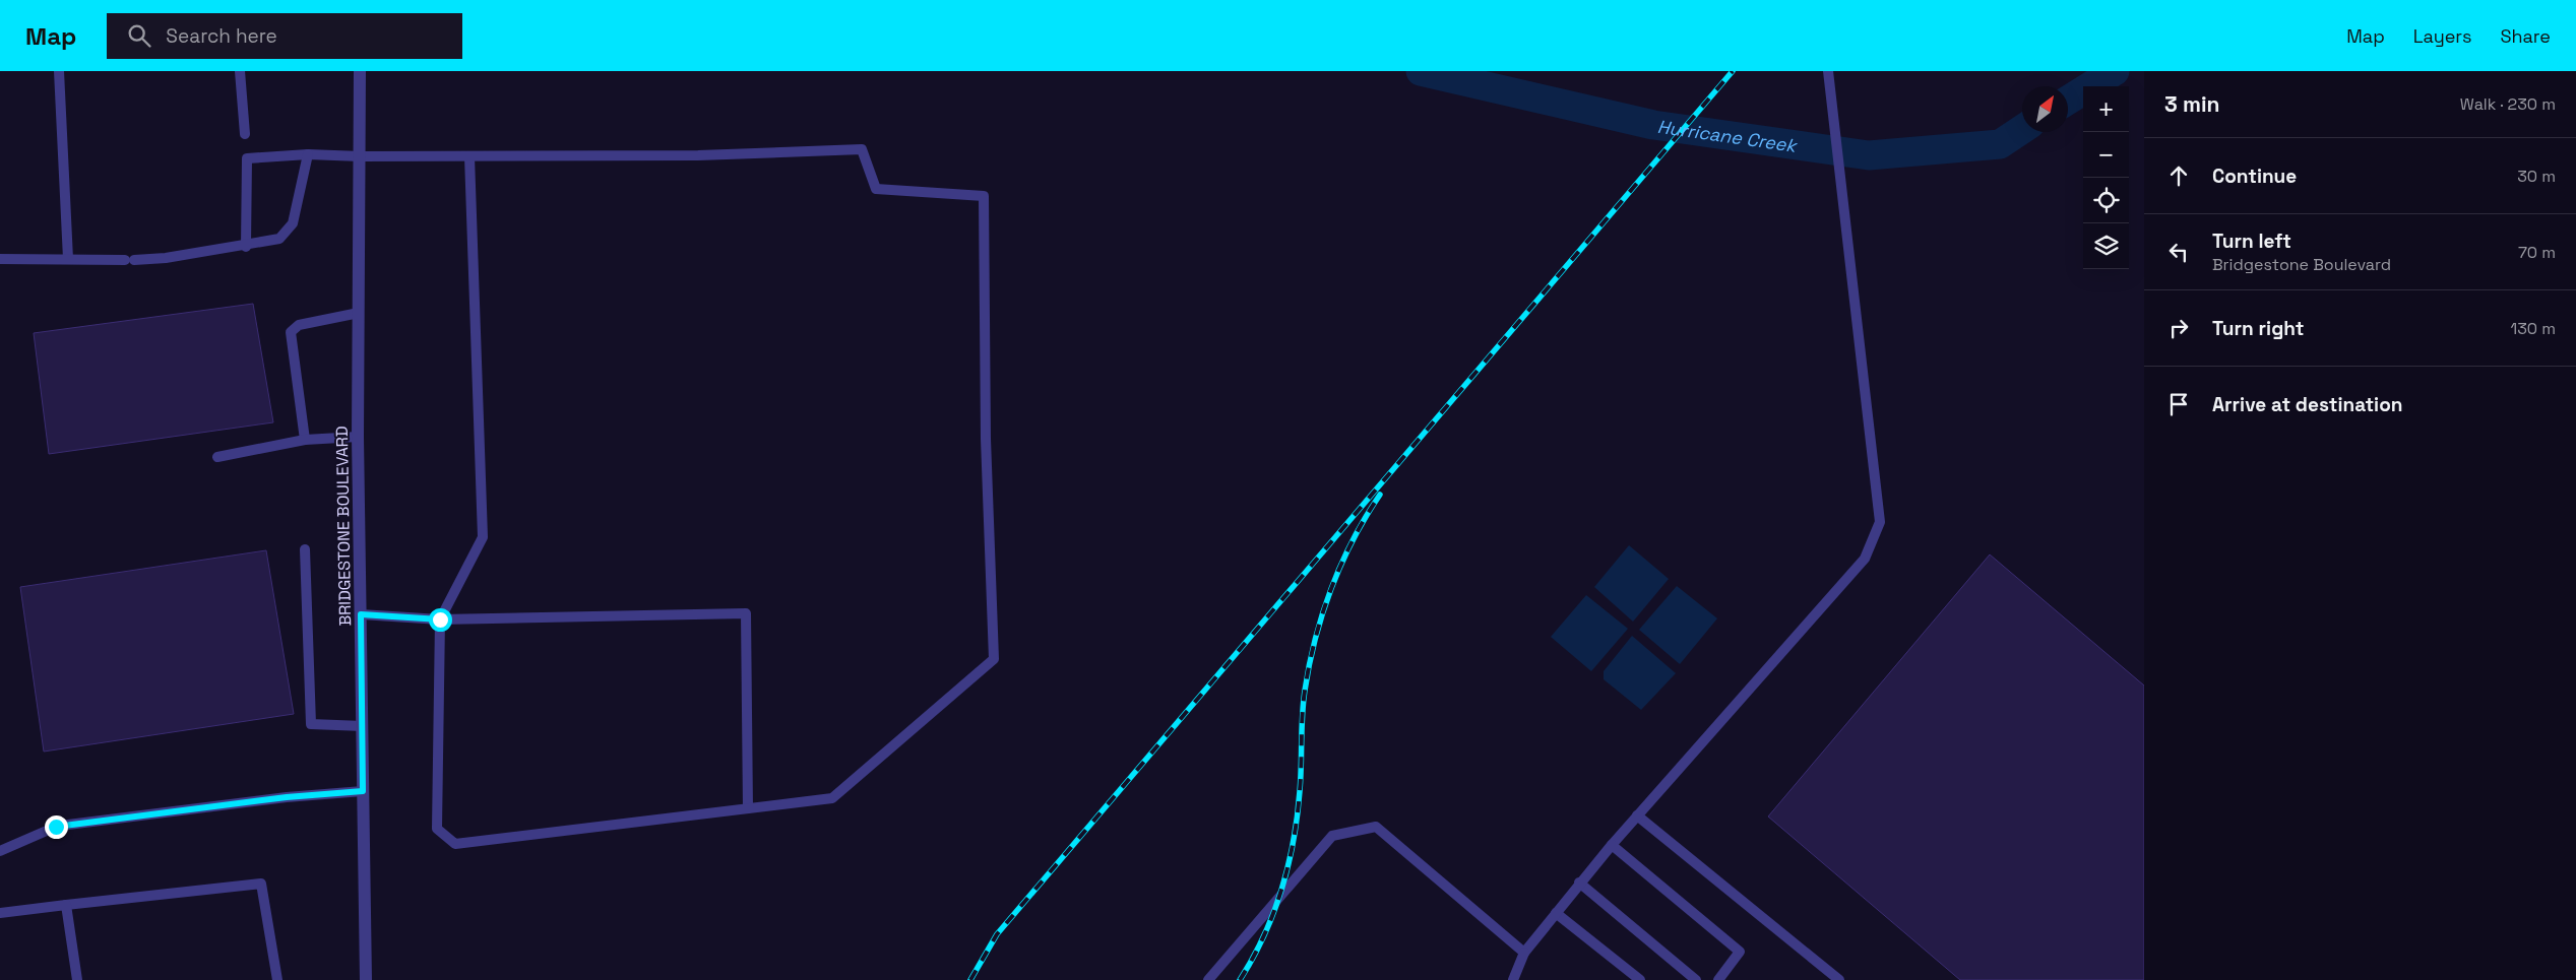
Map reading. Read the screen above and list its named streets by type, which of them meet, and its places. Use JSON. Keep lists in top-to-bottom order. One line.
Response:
{"streets":{"street":["BRIDGESTONE BOULEVARD"]},"water":["Hurricane Creek"],"north":"top right","page":{"header":"Map","search":"Search here","nav":["Map","Layers","Share"],"heading":["3 min","Walk · 230 m"],"map_buttons":["+","−"],"list":[["Continue","30 m"],["Turn left","Bridgestone Boulevard","70 m"],["Turn right","130 m"],"Arrive at destination"]}}
